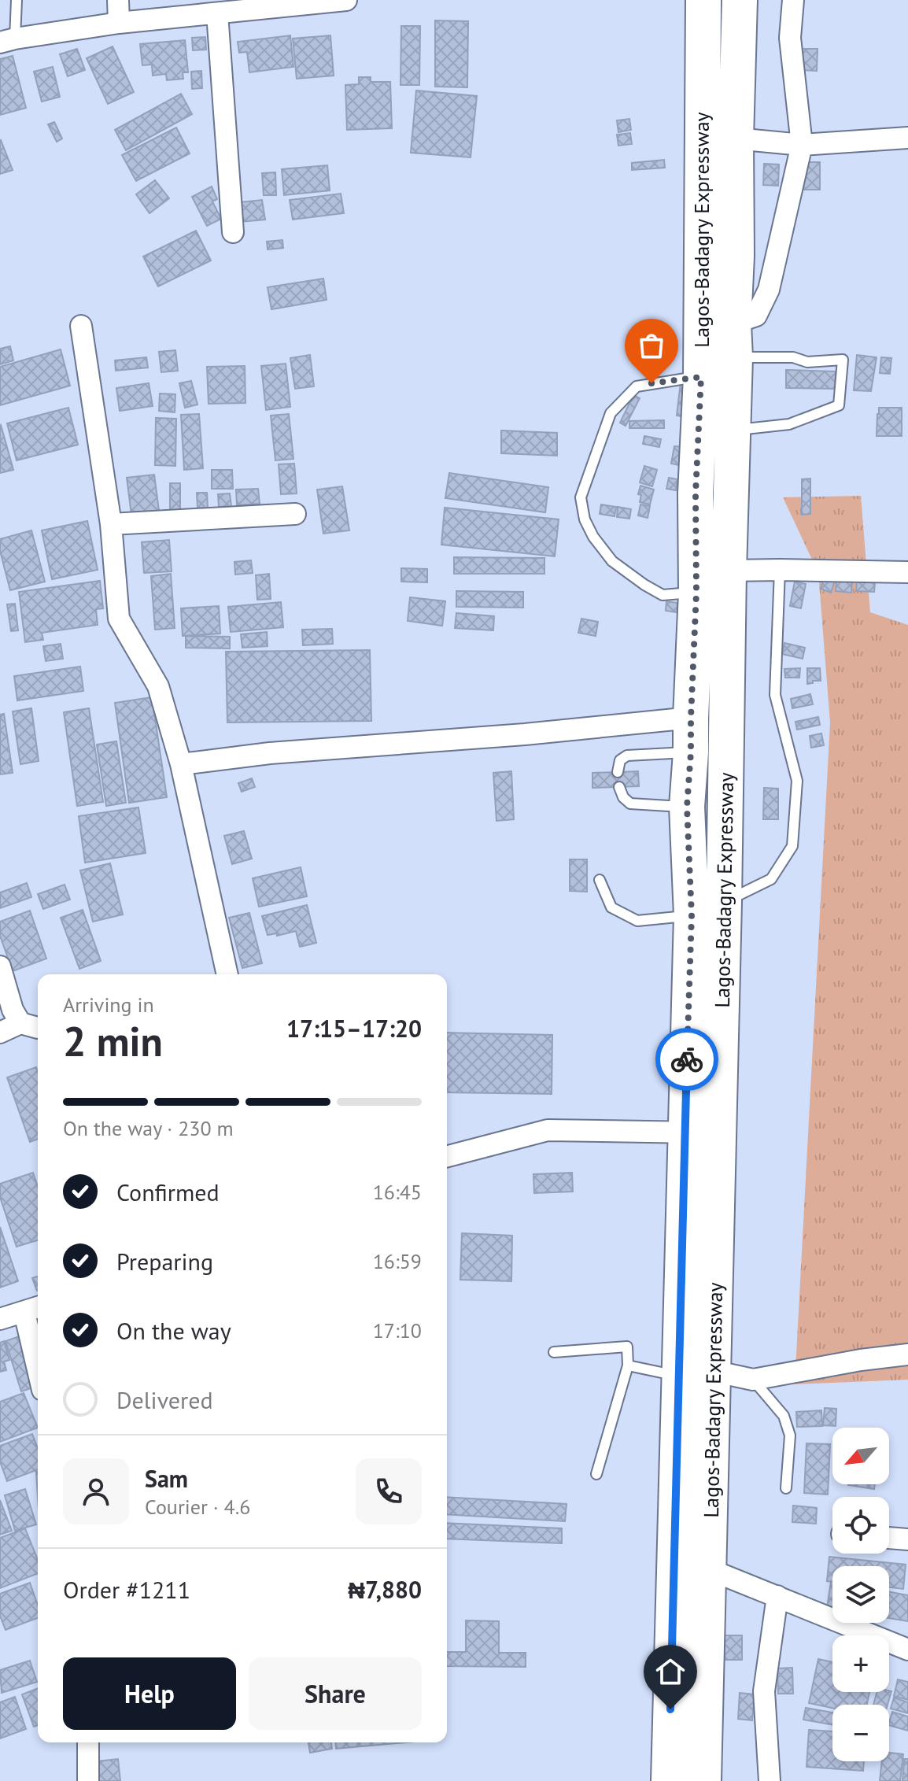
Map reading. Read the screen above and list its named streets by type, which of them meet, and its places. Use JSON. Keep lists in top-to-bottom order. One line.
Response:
{"streets":{"highway":["Lagos-Badagry Expressway"]},"north":"bottom left","page":{"heading":["2 min","Arriving in","17:15–17:20"],"panel":["Sam","Courier · 4.6","Order #1211","₦7,880"],"bar":"On the way · 230 m","list":[["Confirmed","16:45"],["Preparing","16:59"],["On the way","17:10"],"Delivered"],"map_buttons":["+","−"],"buttons":["Help","Share"]}}
